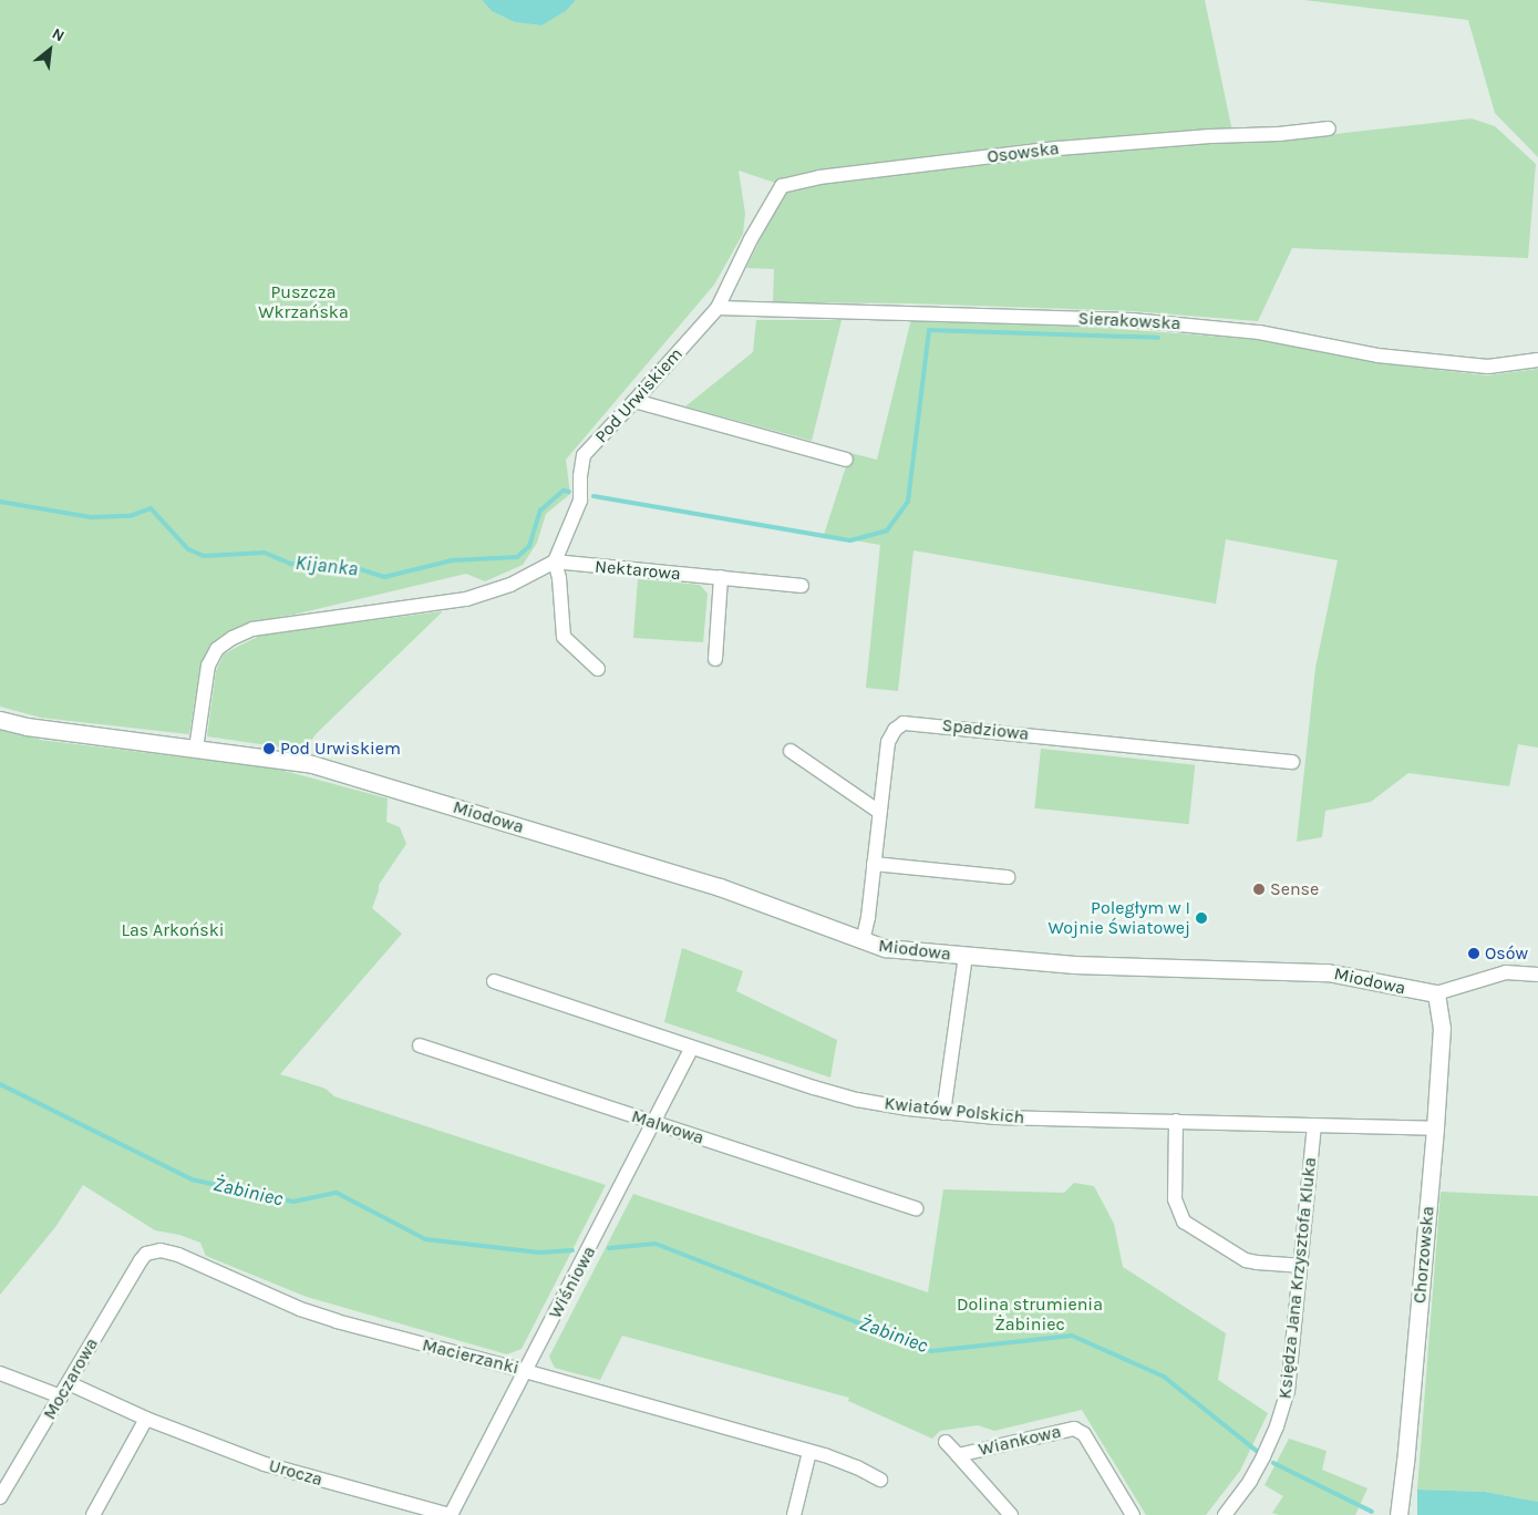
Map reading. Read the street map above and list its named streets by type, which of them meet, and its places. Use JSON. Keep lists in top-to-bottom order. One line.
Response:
{"streets":{"street":["Osowska","Sierakowska","Pod Urwiskiem","Nektarowa","Spadziowa","Miodowa","Kwiatów Polskich","Malwowa","Chorzowska","Księdza Jana Krzysztofa Kluka","Wiśniowa","Macierzanki","Moczarowa","Wiankowa","Urocza"]},"crossings":[["Osowska","Pod Urwiskiem"],["Sierakowska","Pod Urwiskiem"],["Pod Urwiskiem","Nektarowa"],["Spadziowa","Miodowa"],["Miodowa","Kwiatów Polskich"],["Miodowa","Chorzowska"],["Kwiatów Polskich","Chorzowska"],["Kwiatów Polskich","Księdza Jana Krzysztofa Kluka"],["Kwiatów Polskich","Wiśniowa"],["Malwowa","Wiśniowa"],["Wiśniowa","Macierzanki"],["Wiśniowa","Urocza"],["Macierzanki","Moczarowa"],["Moczarowa","Urocza"]],"water":["Kijanka","Żabiniec"],"parks":["Puszcza Wkrzańska","Las Arkoński","Dolina strumienia Żabiniec"],"places":["Pod Urwiskiem","Sense","Poległym w I Wojnie Światowej","Osów"],"north":"top right"}
